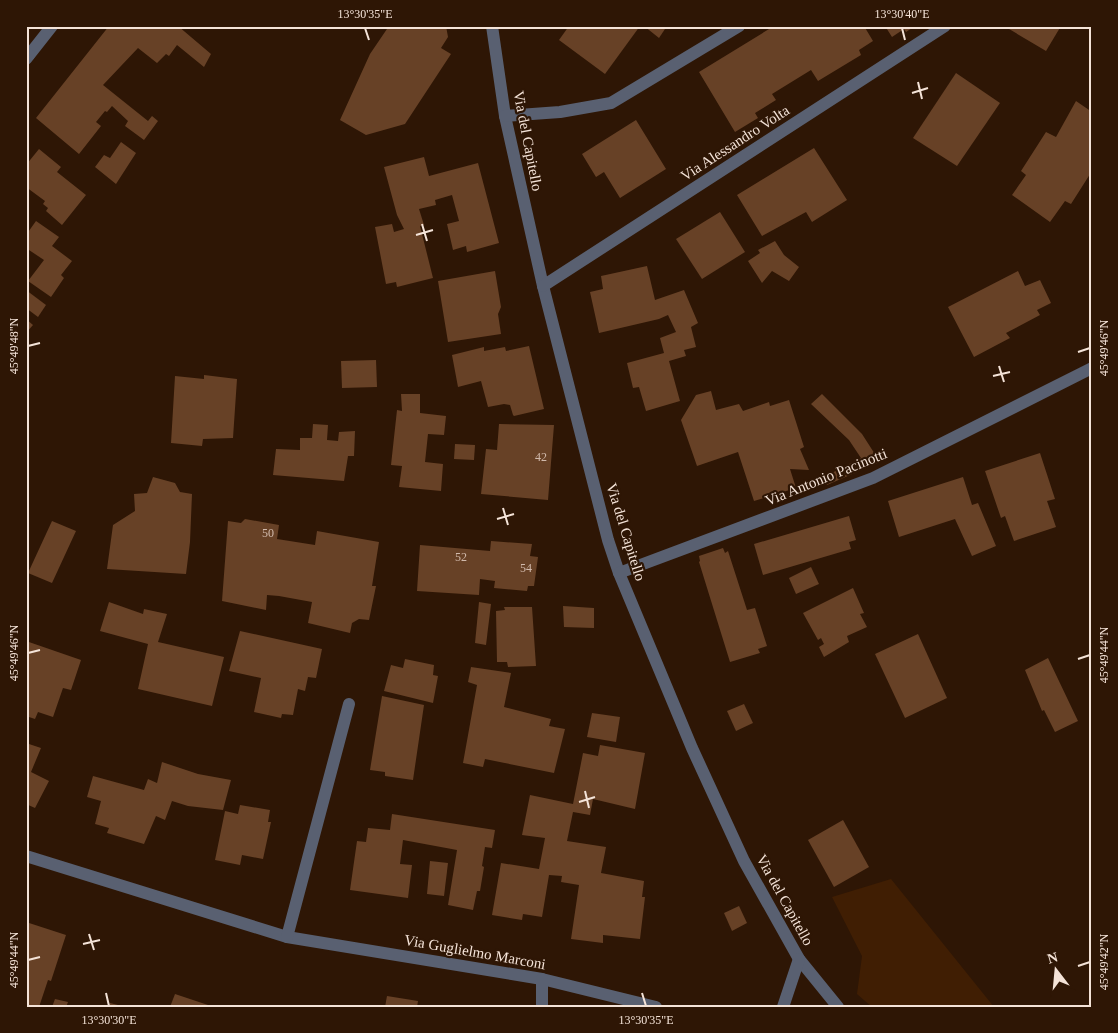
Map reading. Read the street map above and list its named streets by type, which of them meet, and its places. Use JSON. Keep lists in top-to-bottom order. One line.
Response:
{"streets":{"street":["Via del Capitello","Via Alessandro Volta","Via Antonio Pacinotti","Via Guglielmo Marconi"]},"crossings":[["Via del Capitello","Via Alessandro Volta"],["Via del Capitello","Via Antonio Pacinotti"]],"house_numbers":["42","50","52","54"],"north":"top","coordinates":["13°30'35\"E","13°30'40\"E","45°49'48\"N","45°49'46\"N","45°49'44\"N","45°49'42\"N","13°30'30\"E"]}
